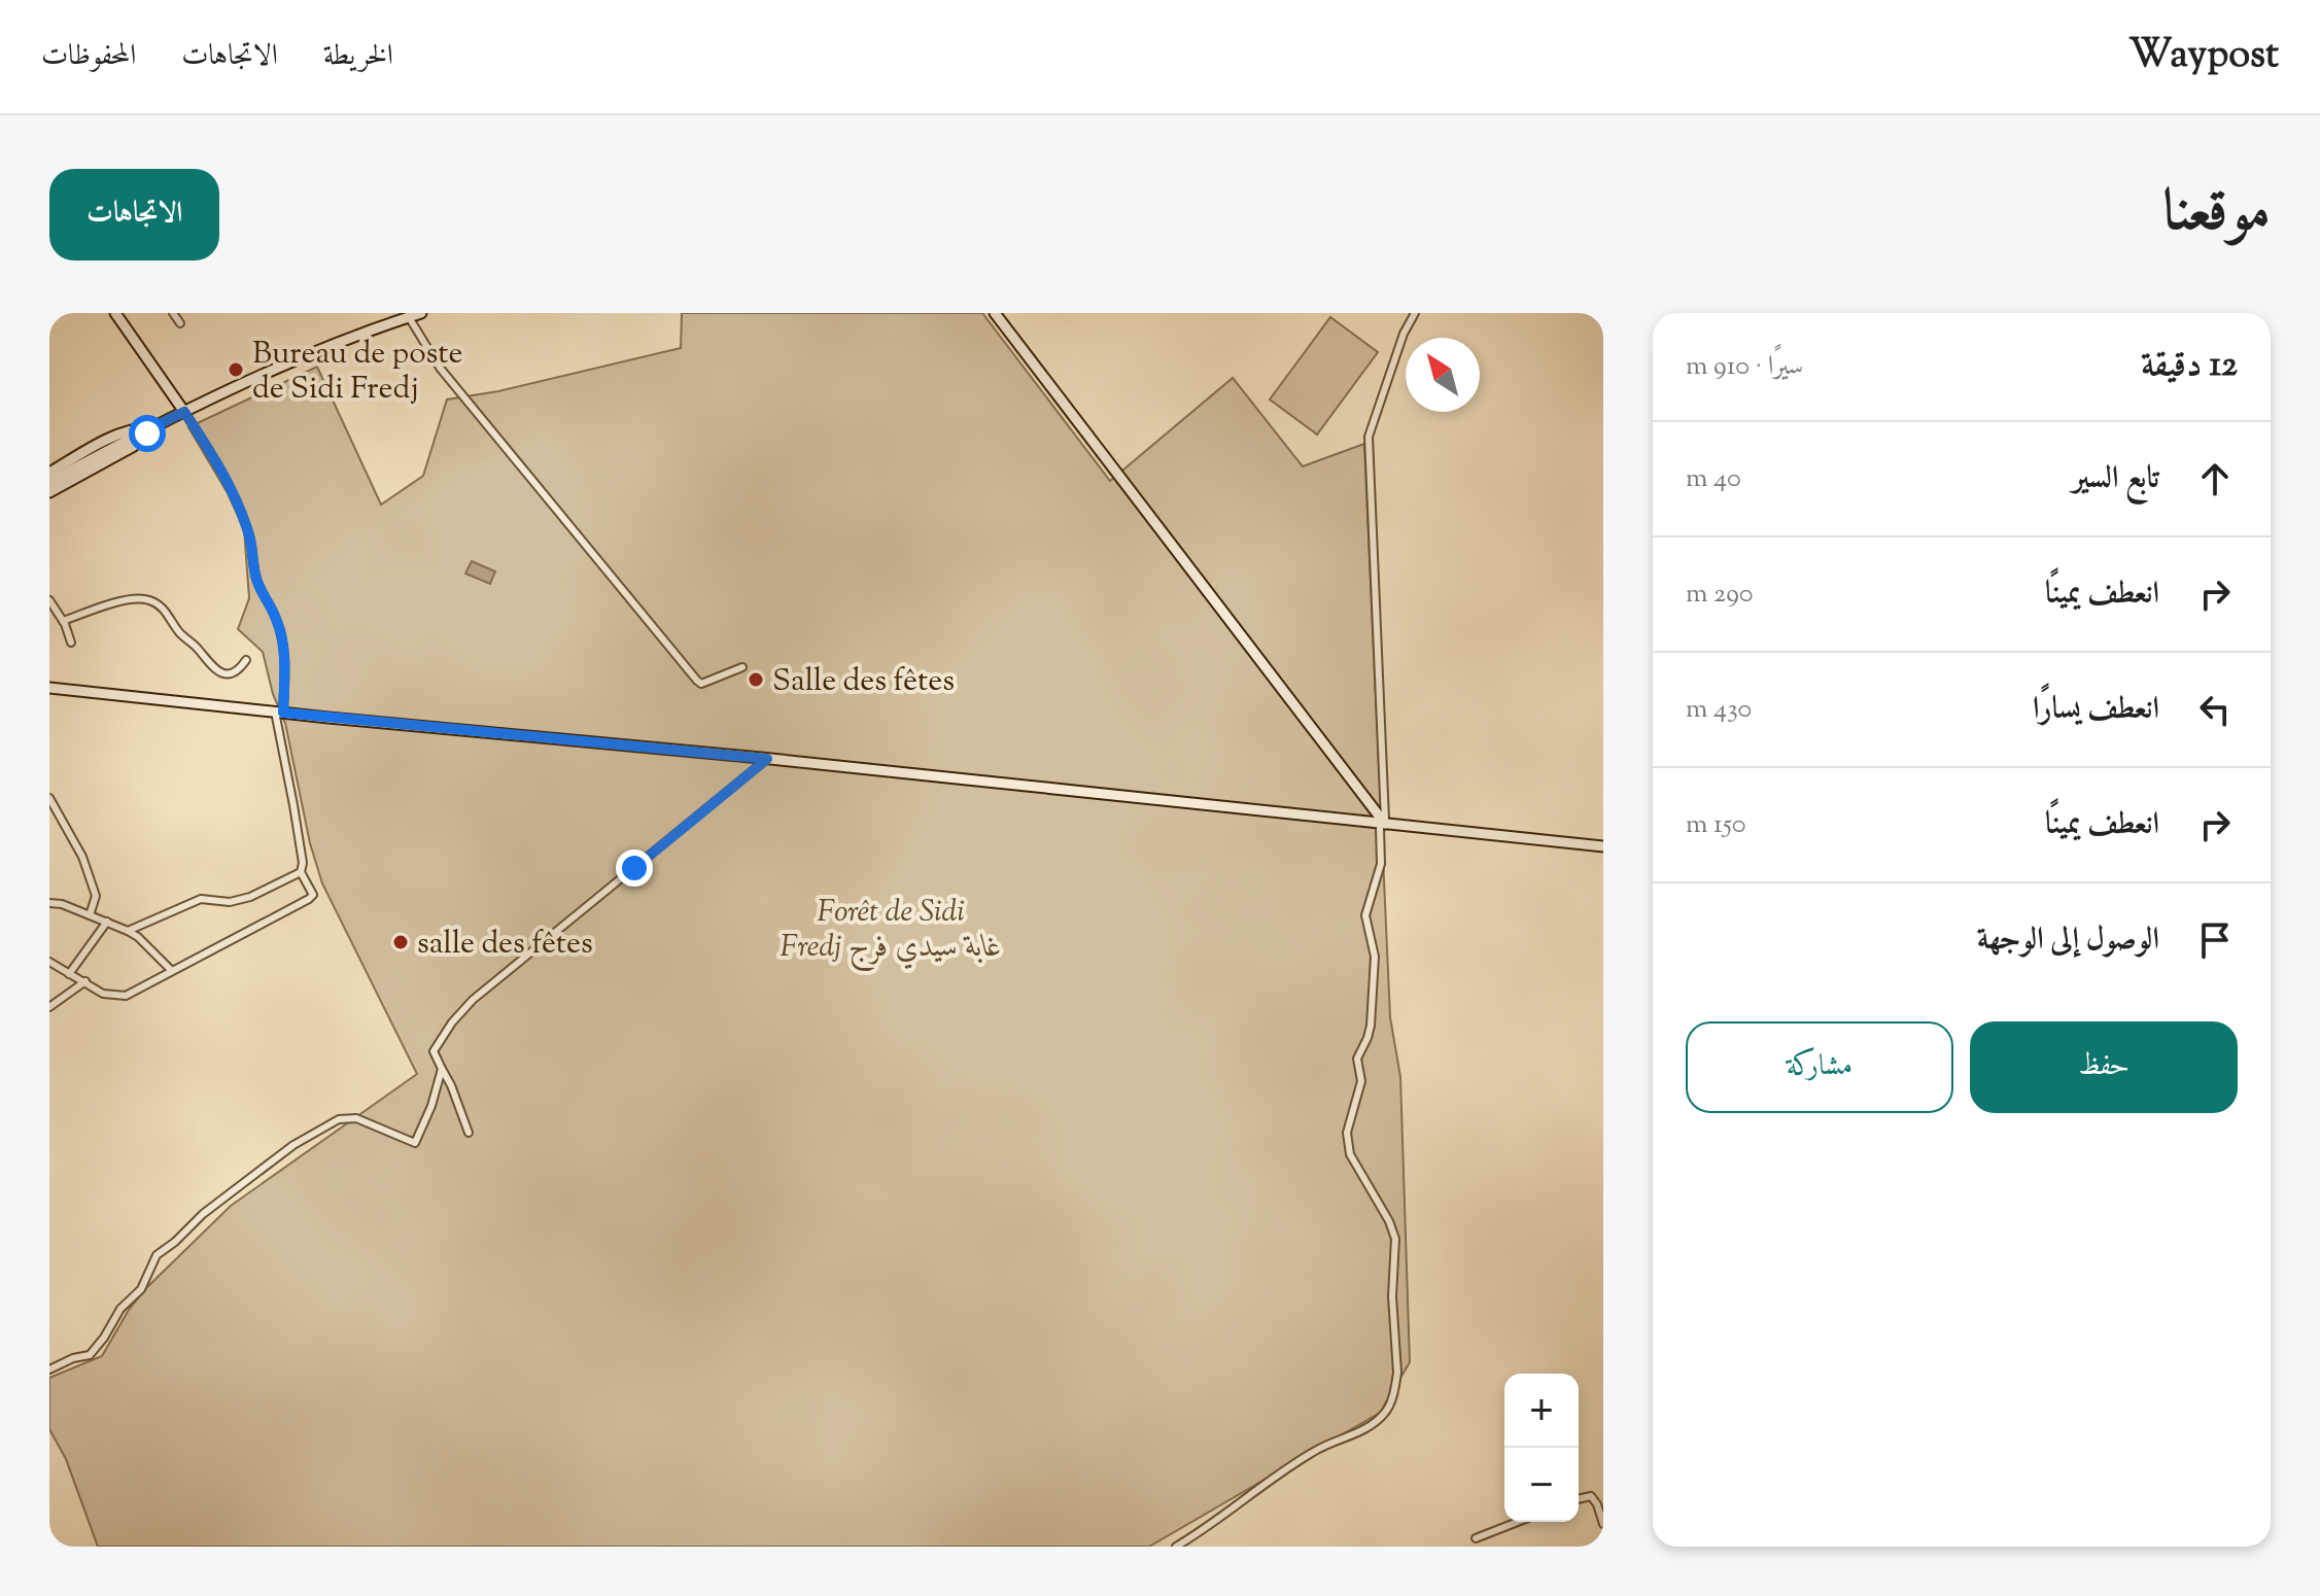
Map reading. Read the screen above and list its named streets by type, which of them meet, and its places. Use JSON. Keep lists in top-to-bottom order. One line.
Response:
{"parks":["Forêt de Sidi Fredj غابة سيدي فرج"],"places":["Bureau de poste de Sidi Fredj","Salle des fêtes","salle des fêtes"],"north":"top left","page":{"header":"Waypost","nav":["الخريطة","الاتجاهات","المحفوظات"],"title":"موقعنا","buttons":["الاتجاهات",["حفظ","مشاركة"]],"heading":["12 دقيقة","سيرًا · 910 m"],"list":[["تابع السير","40 m"],["انعطف يمينًا","290 m"],["انعطف يسارًا","430 m"],["انعطف يمينًا","150 m"],"الوصول إلى الوجهة"],"map_buttons":["+","−"]}}
